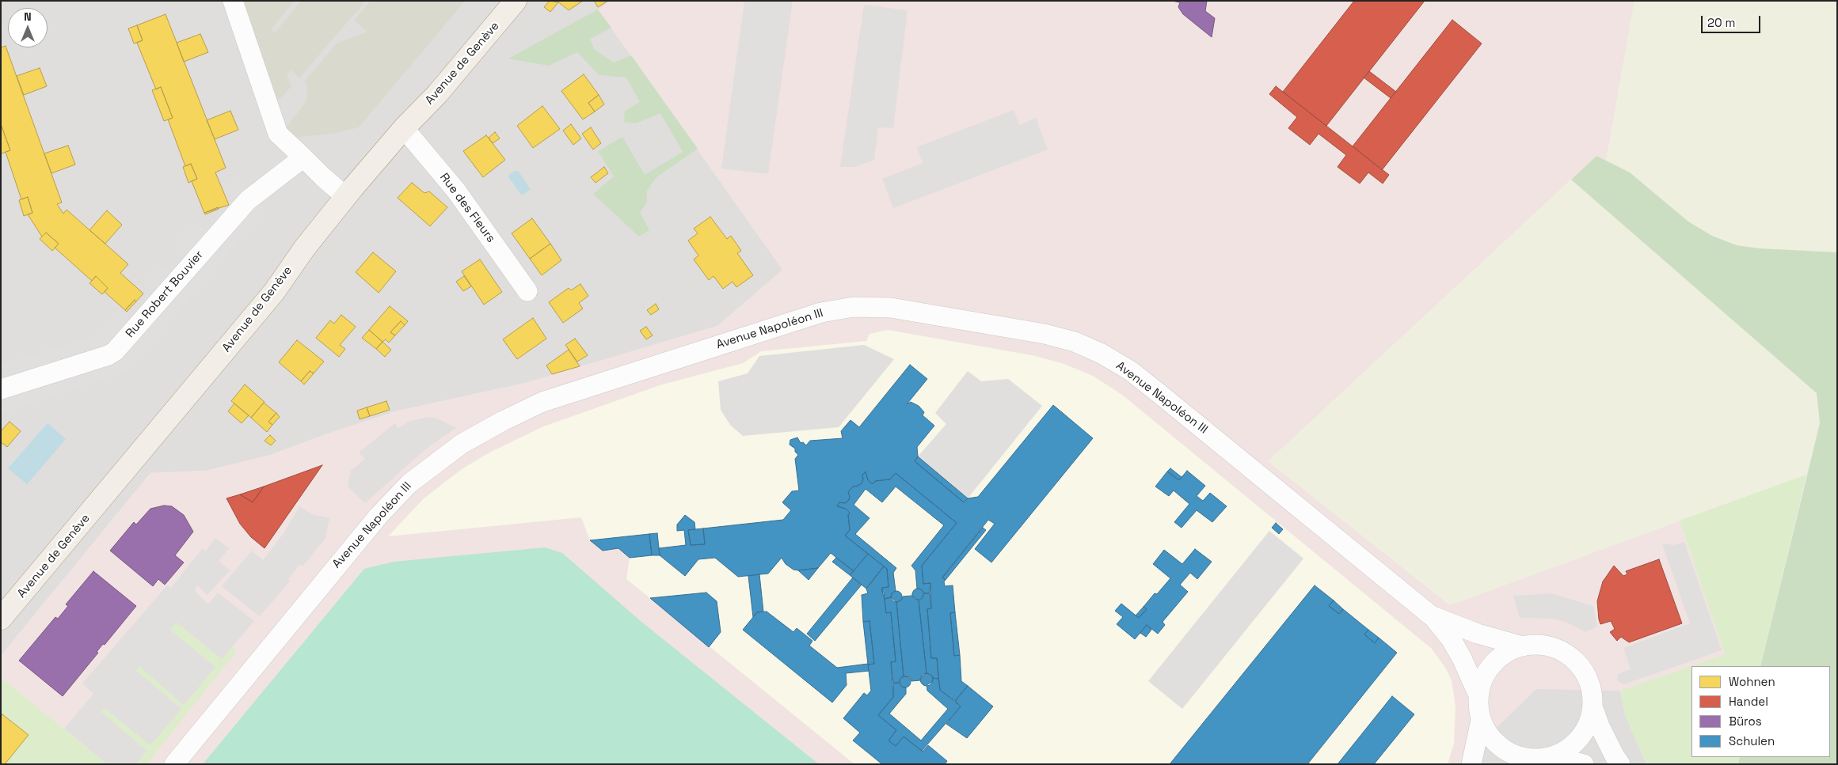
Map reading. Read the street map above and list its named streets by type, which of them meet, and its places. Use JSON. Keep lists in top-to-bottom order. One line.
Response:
{"streets":{"main road":["Avenue de Genève"],"street":["Rue des Fleurs","Rue Robert Bouvier","Avenue Napoléon III"]},"crossings":[["Avenue de Genève","Rue des Fleurs"]],"legend":["Wohnen","Handel","Büros","Schulen"],"scale_bar":"20 m","north":"top"}
